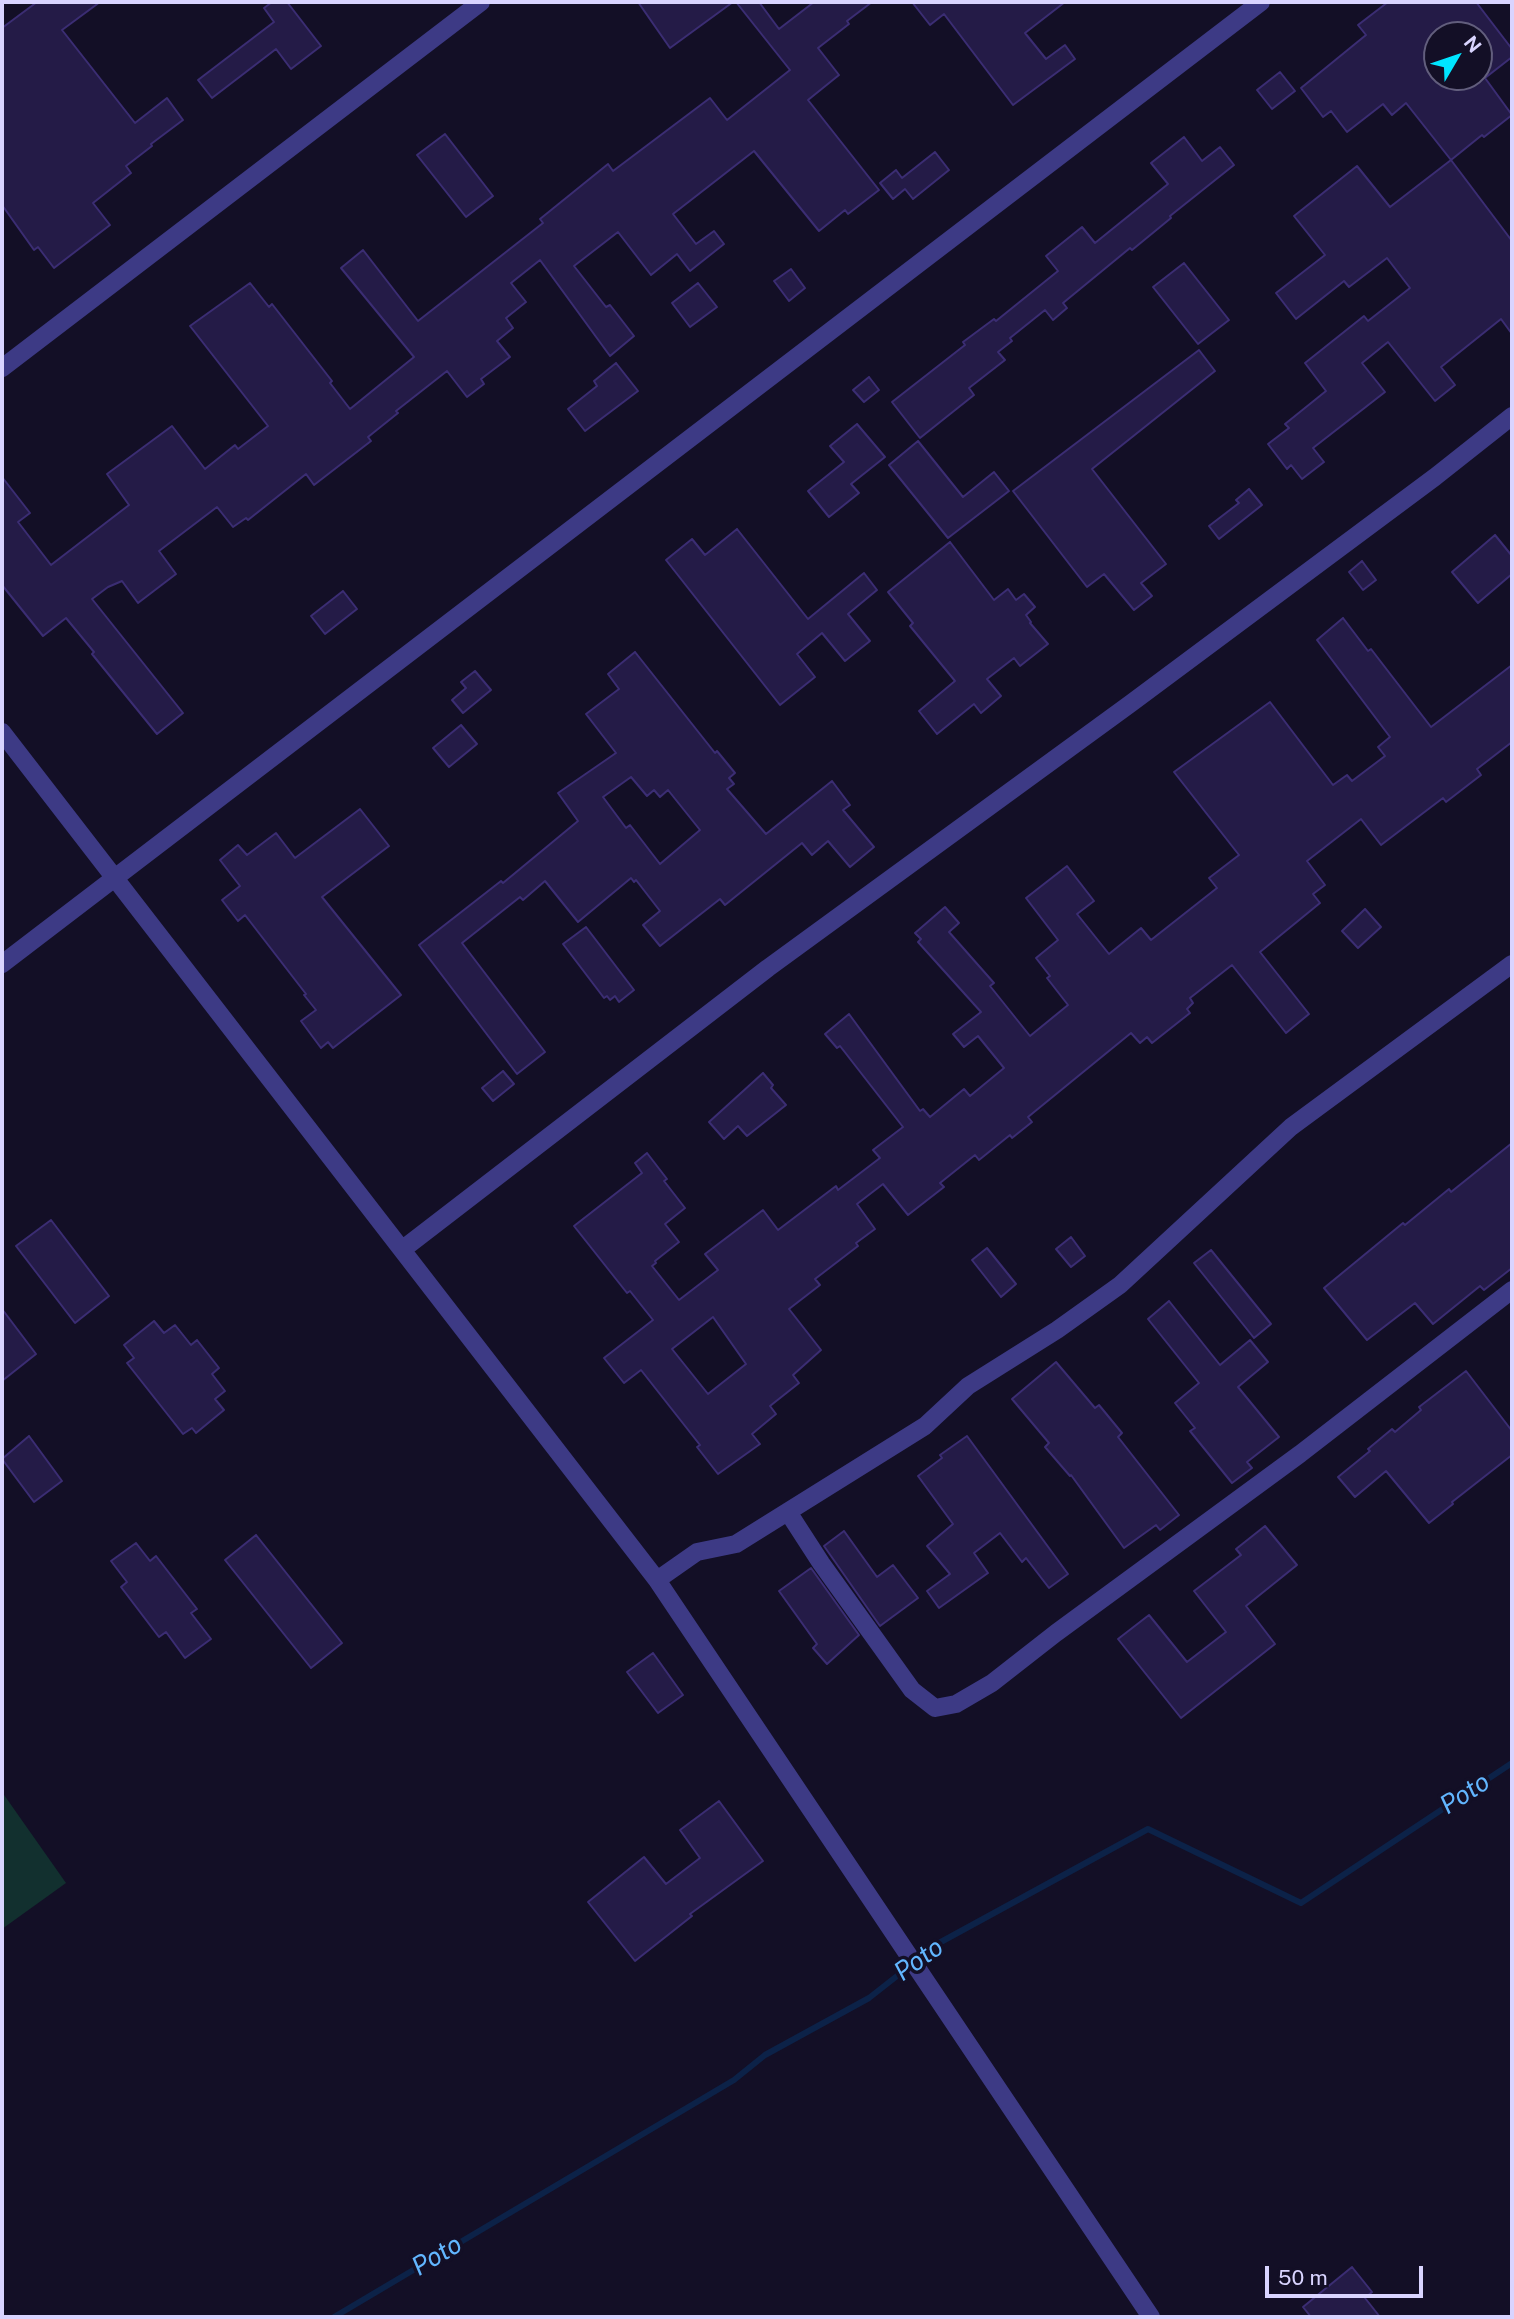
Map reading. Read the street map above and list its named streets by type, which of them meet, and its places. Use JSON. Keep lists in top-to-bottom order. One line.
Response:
{"water":["Poto"],"scale_bar":"50 m","north":"top right"}
